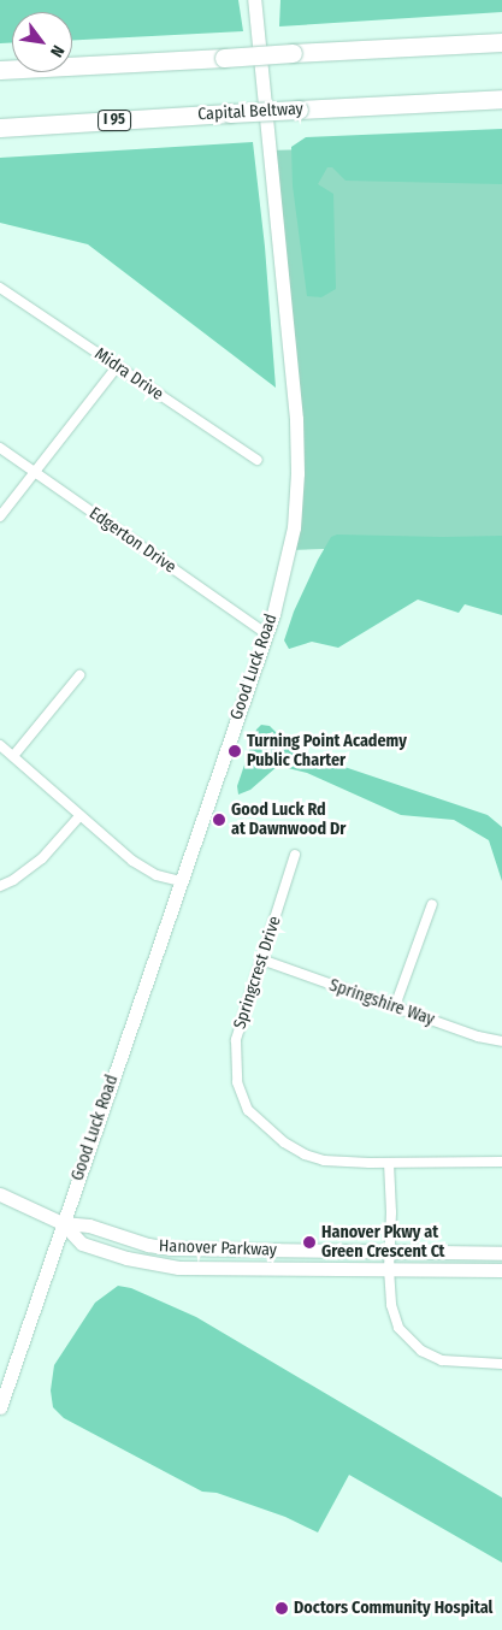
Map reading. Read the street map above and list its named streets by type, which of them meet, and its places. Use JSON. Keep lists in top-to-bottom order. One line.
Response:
{"streets":{"highway":["Capital Beltway","I 95"],"main road":["Good Luck Road","Hanover Parkway"],"street":["Midra Drive","Edgerton Drive","Springcrest Drive","Springshire Way"]},"crossings":[["Edgerton Drive","Good Luck Road"],["Good Luck Road","Hanover Parkway"],["Springcrest Drive","Springshire Way"]],"places":["Turning Point Academy Public Charter","Good Luck Rd at Dawnwood Dr","Hanover Pkwy at Green Crescent Ct","Doctors Community Hospital"],"north":"bottom right"}
